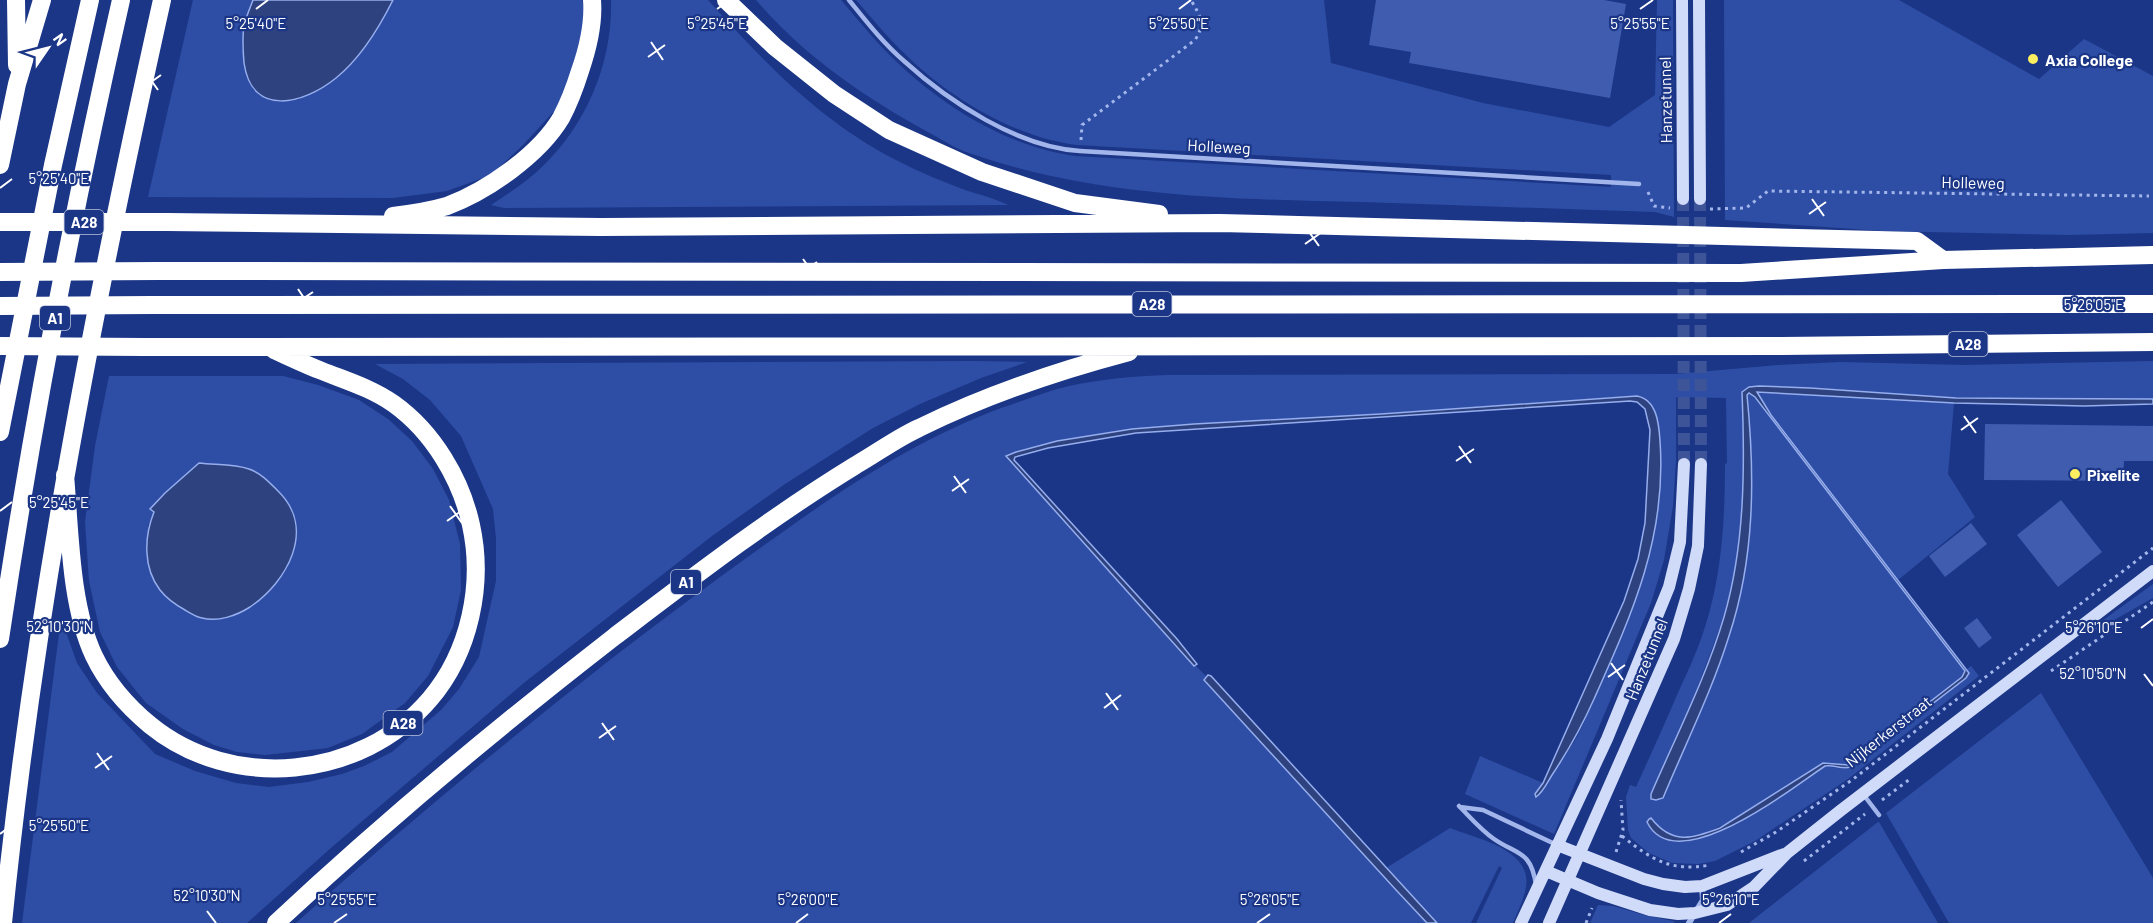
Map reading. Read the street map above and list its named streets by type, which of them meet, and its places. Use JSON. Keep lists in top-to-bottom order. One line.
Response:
{"streets":{"highway":["A28","A1"],"main road":["Hanzetunnel","Nijkerkerstraat"],"lane":["Holleweg"]},"crossings":[["Hanzetunnel","Nijkerkerstraat"],["A28","A1"]],"places":["Axia College","Pixelite"],"north":"top right","coordinates":["5°25'45\"E","5°25'40\"E","5°25'50\"E","5°25'55\"E","5°26'05\"E","52°10'30\"N","5°26'10\"E","52°10'50\"N","5°26'00\"E"]}
